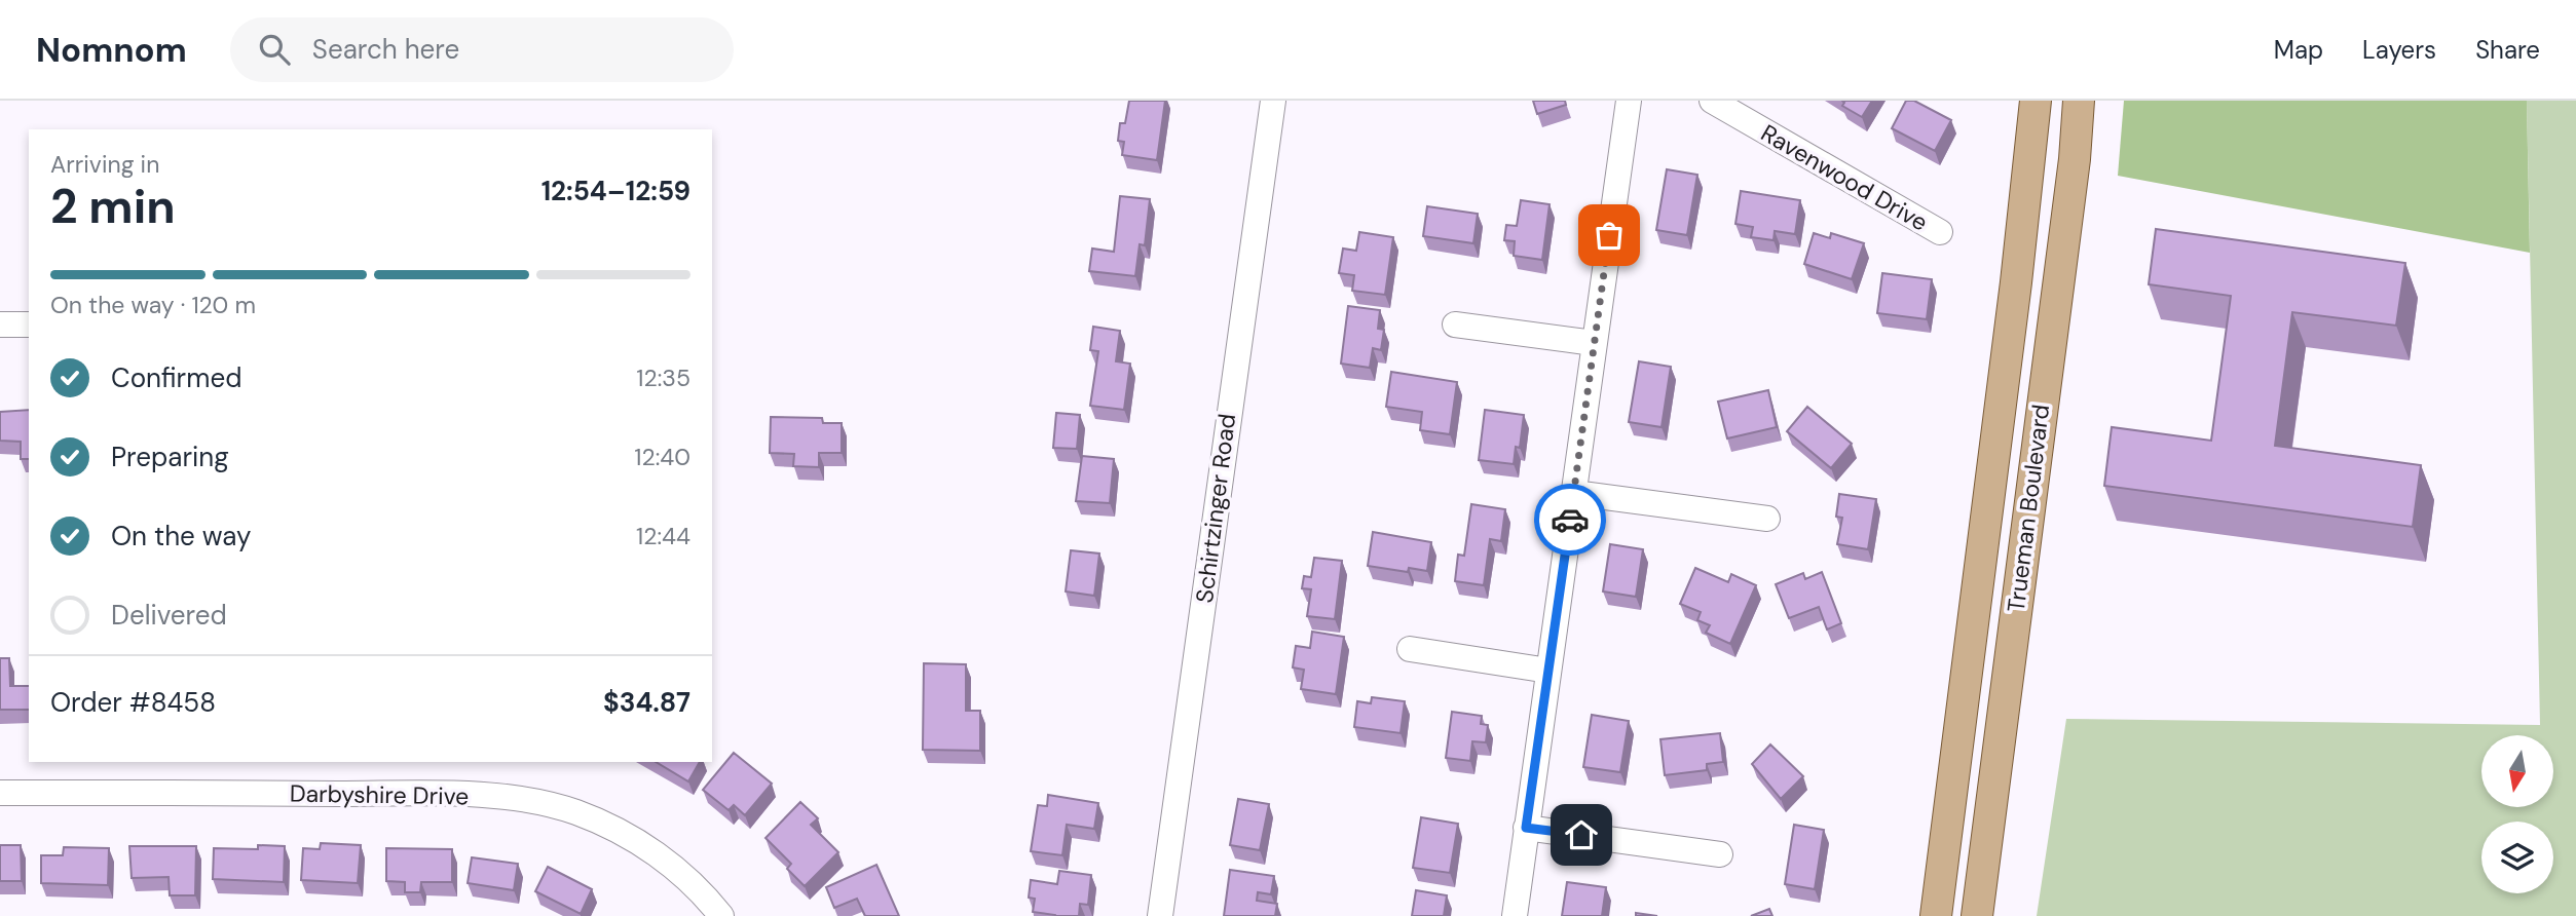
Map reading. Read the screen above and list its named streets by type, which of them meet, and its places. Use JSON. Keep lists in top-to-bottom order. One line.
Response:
{"streets":{"main road":["Trueman Boulevard"],"street":["Ravenwood Drive","Schirtzinger Road","Darbyshire Drive"]},"north":"bottom","page":{"header":"Nomnom","search":"Search here","nav":["Map","Layers","Share"],"heading":["2 min","Arriving in","12:54–12:59"],"panel":["Order #8458","$34.87"],"bar":"On the way · 120 m","list":[["Confirmed","12:35"],["Preparing","12:40"],["On the way","12:44"],"Delivered"]}}
